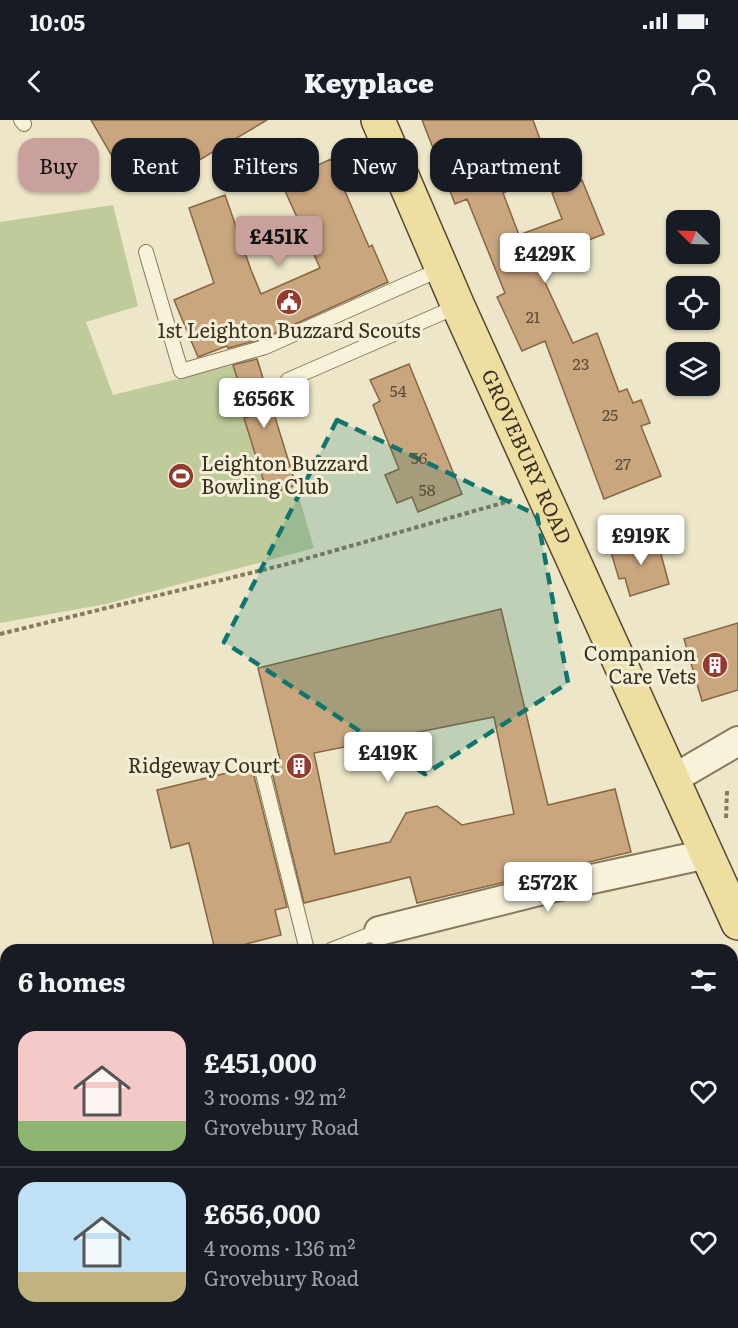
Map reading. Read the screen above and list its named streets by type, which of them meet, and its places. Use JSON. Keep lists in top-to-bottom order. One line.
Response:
{"streets":{"main road":["GROVEBURY ROAD"]},"places":{"public building":["1st Leighton Buzzard Scouts"],"sports":["Leighton Buzzard Bowling Club"],"building":["Companion Care Vets","Ridgeway Court"]},"house_numbers":["21","23","54","25","56","27","58"],"north":"top left","page":{"status":"10:05","header":"Keyplace","chip":["Buy","Rent","Filters","New","Apartment"],"price":["£451K","£429K","£656K","£919K","£419K","£572K"],"heading":"6 homes","list":[{"name":"£451,000","note":"3 rooms · 92 m² · Grovebury Road"},{"name":"£656,000","note":"4 rooms · 136 m² · Grovebury Road"}]}}
